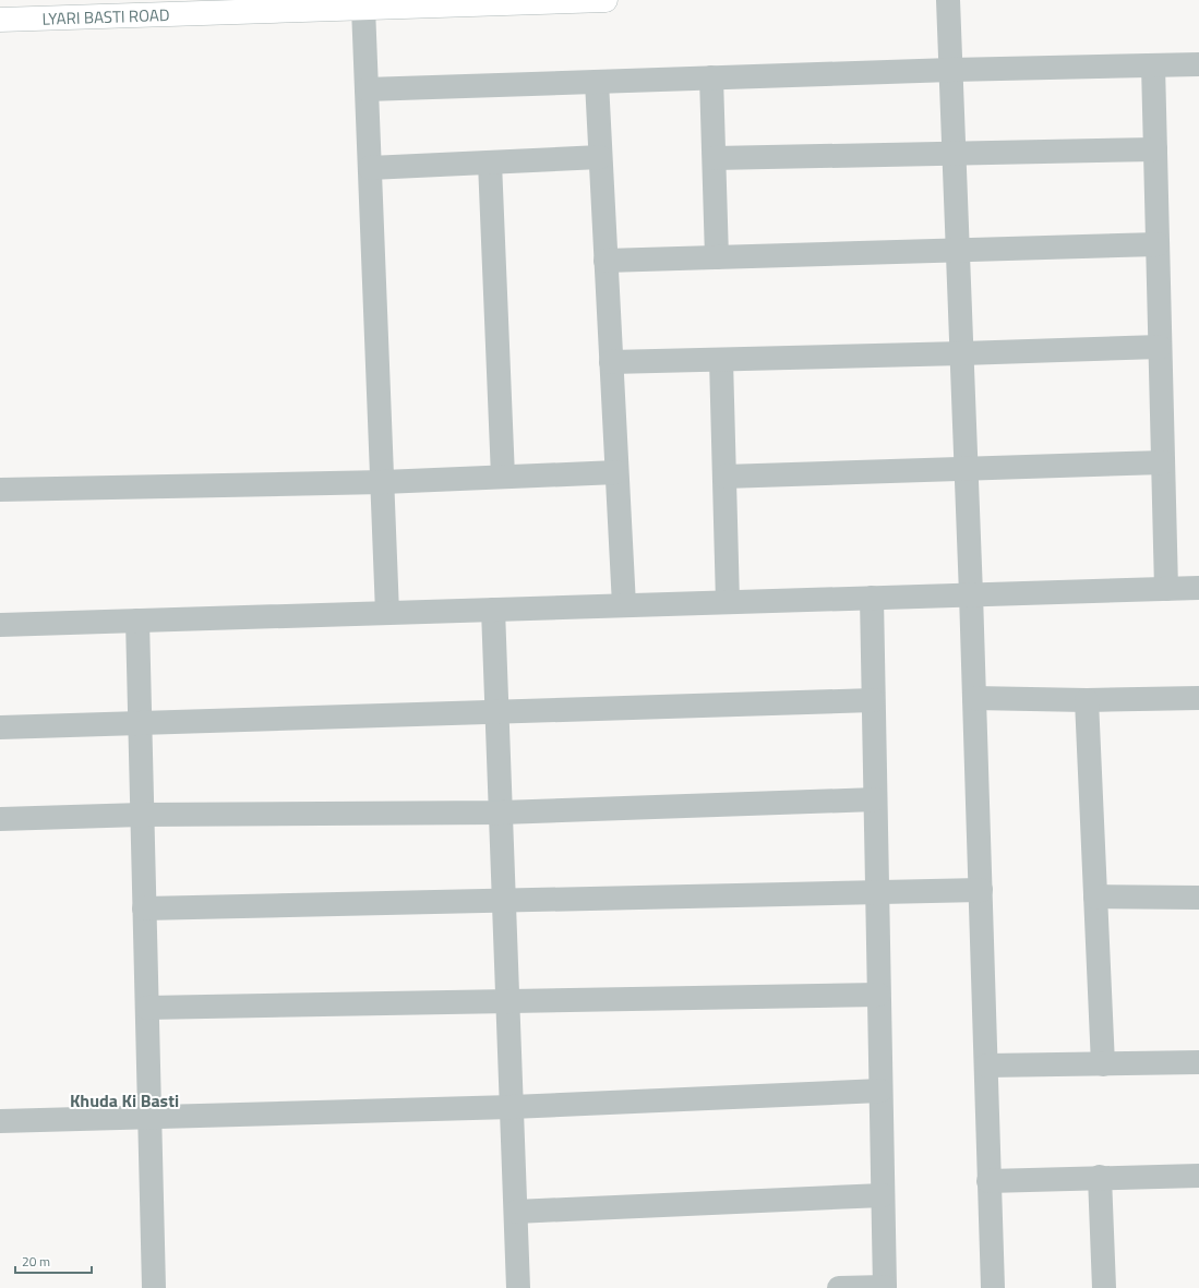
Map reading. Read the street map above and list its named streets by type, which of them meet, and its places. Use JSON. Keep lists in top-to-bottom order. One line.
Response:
{"streets":{"main road":["LYARI BASTI ROAD"]},"districts":["Khuda Ki Basti"],"scale_bar":"20 m"}
